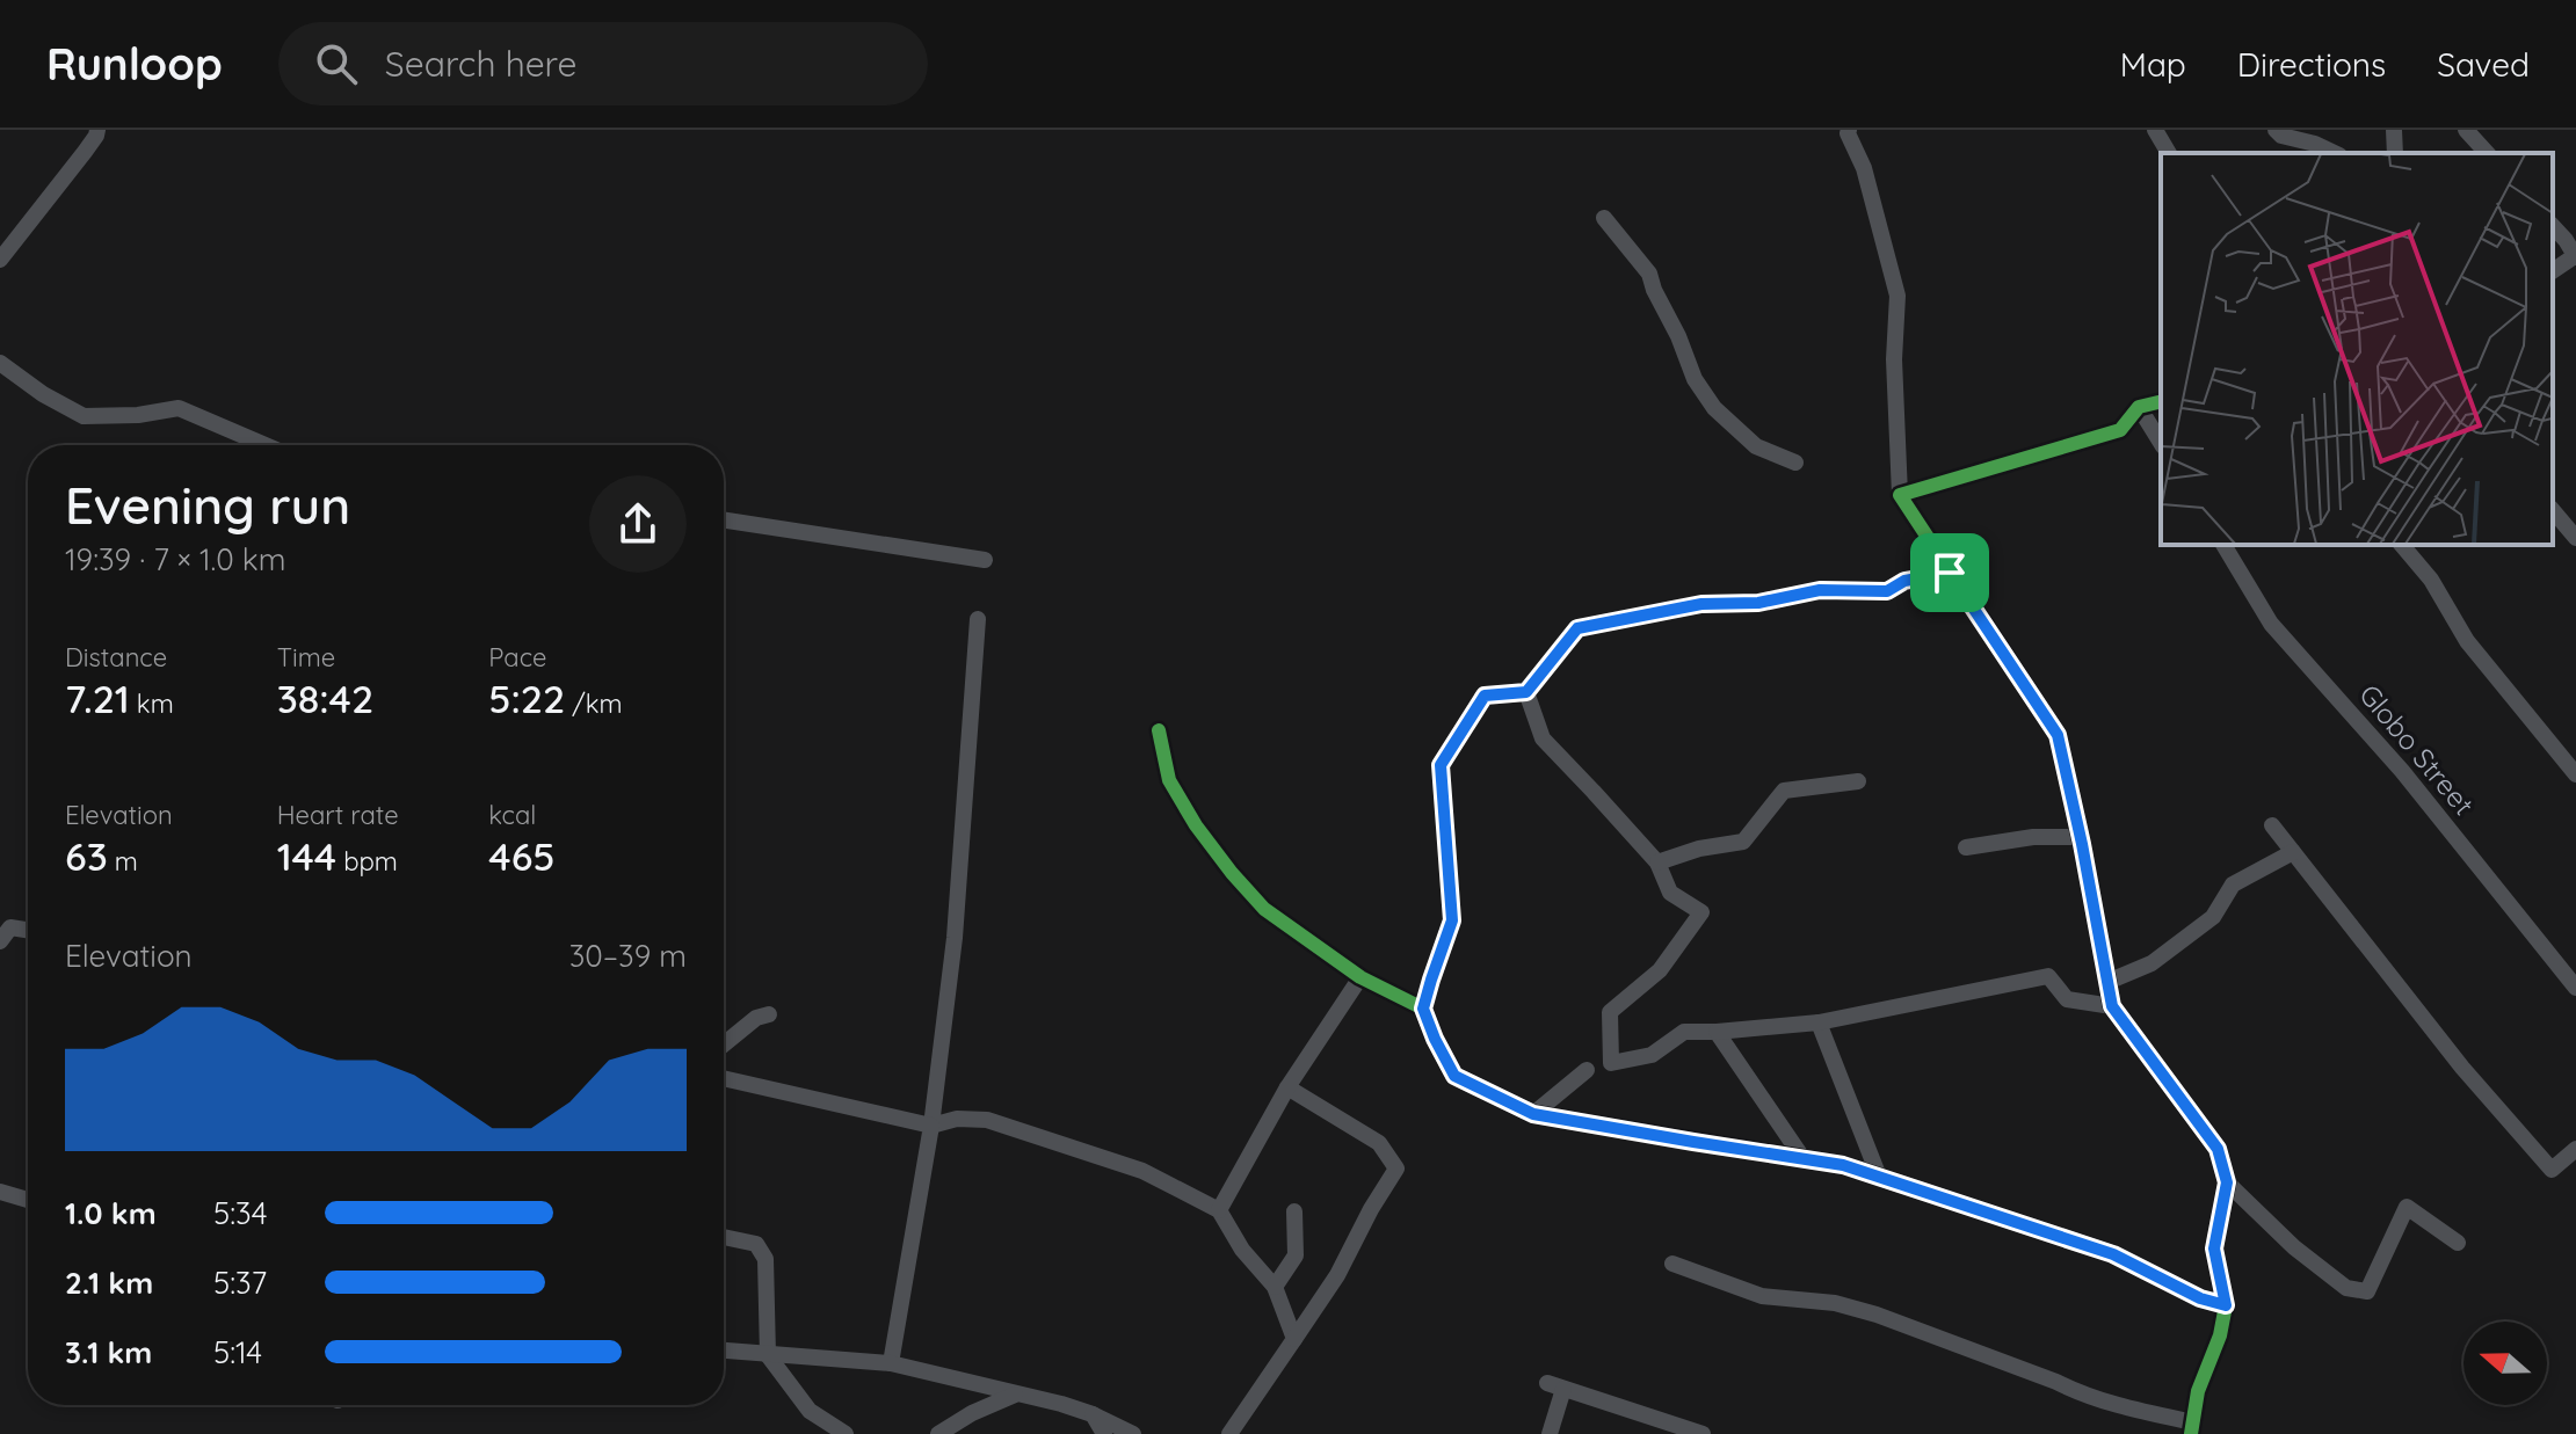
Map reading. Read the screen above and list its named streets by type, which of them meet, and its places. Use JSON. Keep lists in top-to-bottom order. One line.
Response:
{"streets":{"street":["Globo Street"]},"north":"left","page":{"header":"Runloop","search":"Search here","nav":["Map","Directions","Saved"],"heading":["Evening run","19:39 · 7 × 1.0 km"],"stats":[["Distance","7.21 km"],["Time","38:42"],["Pace","5:22 /km"],["Elevation","63 m"],["Heart rate","144 bpm"],["kcal","465"]],"chart":["Elevation","30–39 m"],"list":[{"name":"1.0 km","note":"5:34"},{"name":"2.1 km","note":"5:37"},{"name":"3.1 km","note":"5:14"}]}}
